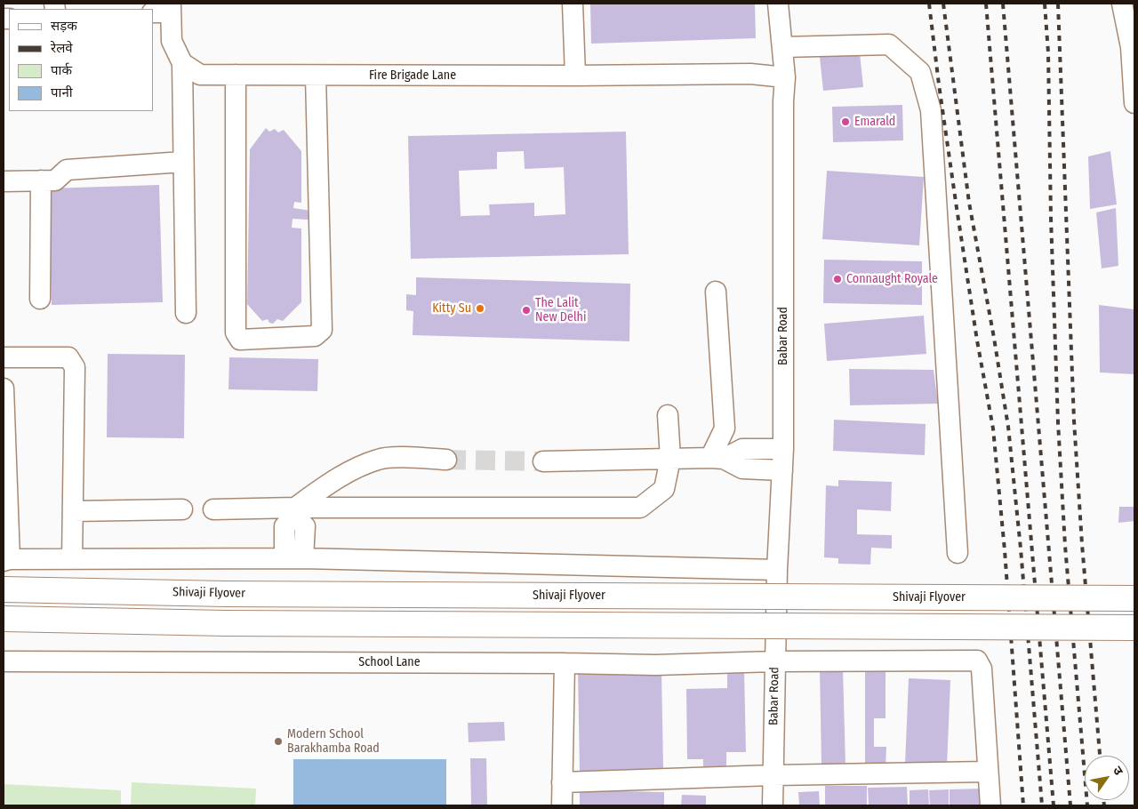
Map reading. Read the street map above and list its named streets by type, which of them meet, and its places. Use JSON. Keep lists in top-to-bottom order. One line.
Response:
{"streets":{"main road":["Shivaji Flyover"],"street":["Fire Brigade Lane","Babar Road","School Lane"]},"crossings":[["Babar Road","School Lane"]],"places":["Emarald","Connaught Royale","Kitty Su","The Lalit New Delhi","Modern School Barakhamba Road"],"legend":["सड़क","रेलवे","पार्क","पानी"],"north":"top right"}
